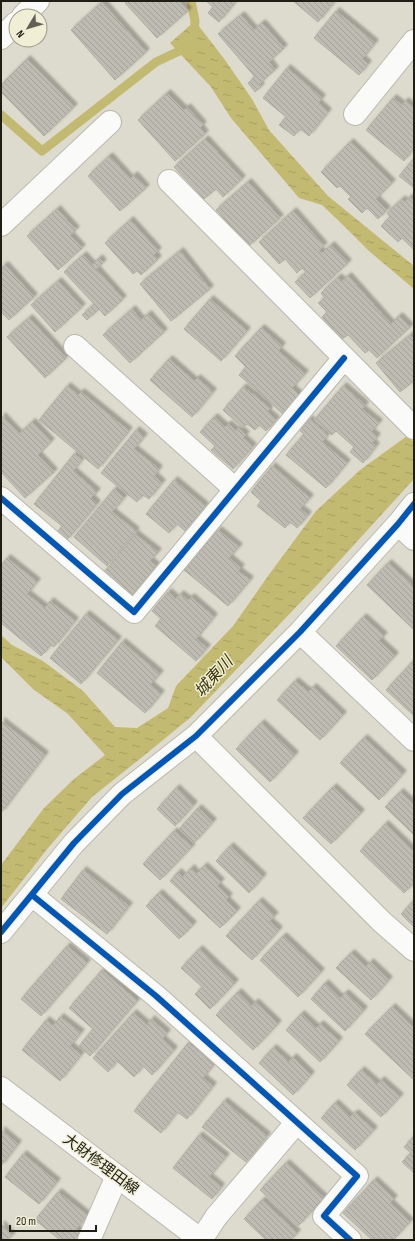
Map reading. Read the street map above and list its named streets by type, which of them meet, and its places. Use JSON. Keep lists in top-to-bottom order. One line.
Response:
{"streets":{"street":["大財修理田線"]},"water":["城東川"],"scale_bar":"20 m","north":"bottom left"}
